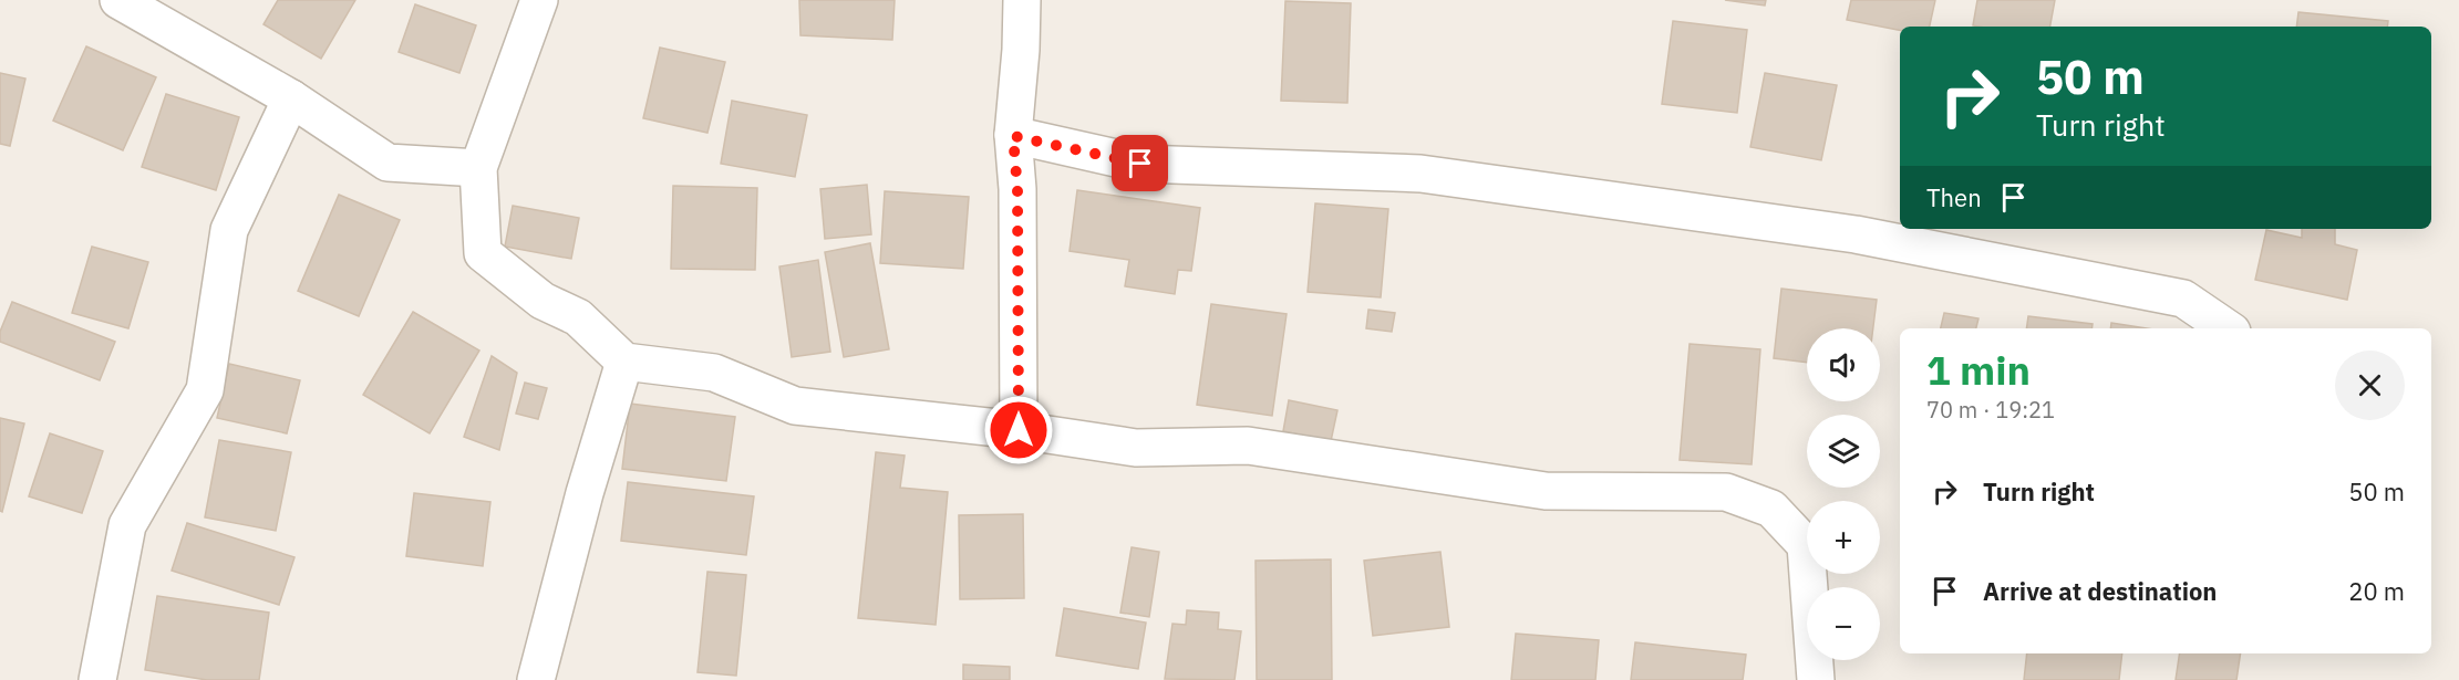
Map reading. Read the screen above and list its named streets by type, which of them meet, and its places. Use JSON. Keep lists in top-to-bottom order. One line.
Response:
{"page":{"turn":["50 m","Turn right"],"then":"Then","map_buttons":["+","−"],"heading":["1 min","70 m · 19:21"],"list":[{"name":"Turn right","value":"50 m"},{"name":"Arrive at destination","value":"20 m"}]}}
